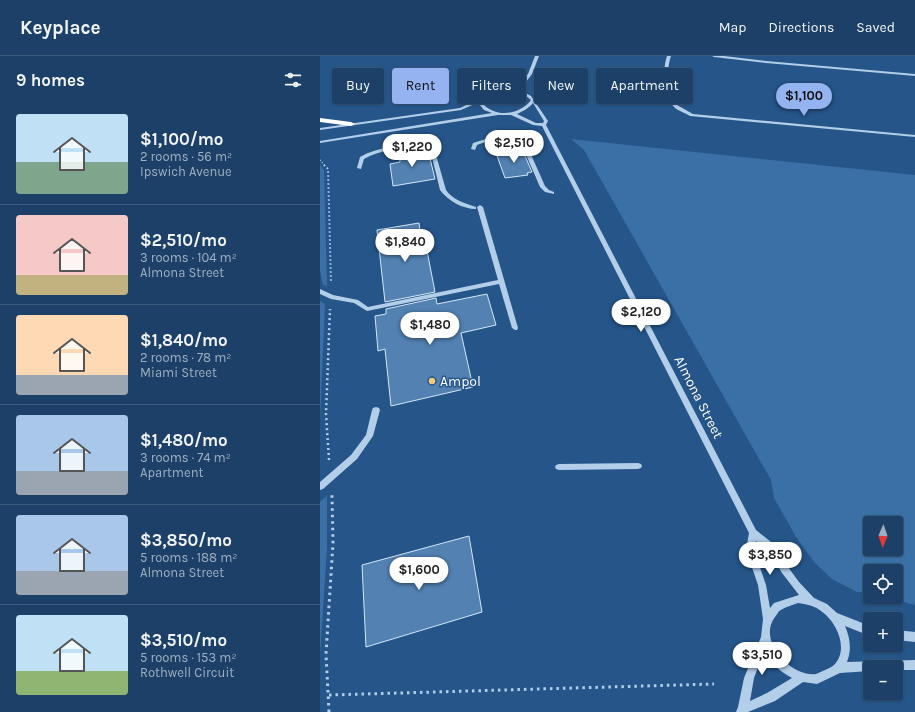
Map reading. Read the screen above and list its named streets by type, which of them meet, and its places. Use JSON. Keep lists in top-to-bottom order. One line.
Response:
{"streets":{"street":["Almona Street"]},"places":["Ampol"],"north":"bottom","page":{"header":"Keyplace","nav":["Map","Directions","Saved"],"heading":"9 homes","chip":["Buy","Rent","Filters","New","Apartment"],"price":["$1,100","$2,510","$1,220","$1,840","$2,120","$1,480","$3,850","$1,600","$3,510"],"list":[{"name":"$1,100/mo","note":"2 rooms · 56 m² · Ipswich Avenue"},{"name":"$2,510/mo","note":"3 rooms · 104 m² · Almona Street"},{"name":"$1,840/mo","note":"2 rooms · 78 m² · Miami Street"},{"name":"$1,480/mo","note":"3 rooms · 74 m² · Apartment"},{"name":"$3,850/mo","note":"5 rooms · 188 m² · Almona Street"},{"name":"$3,510/mo","note":"5 rooms · 153 m² · Rothwell Circuit"}],"map_buttons":["+","−"]}}
